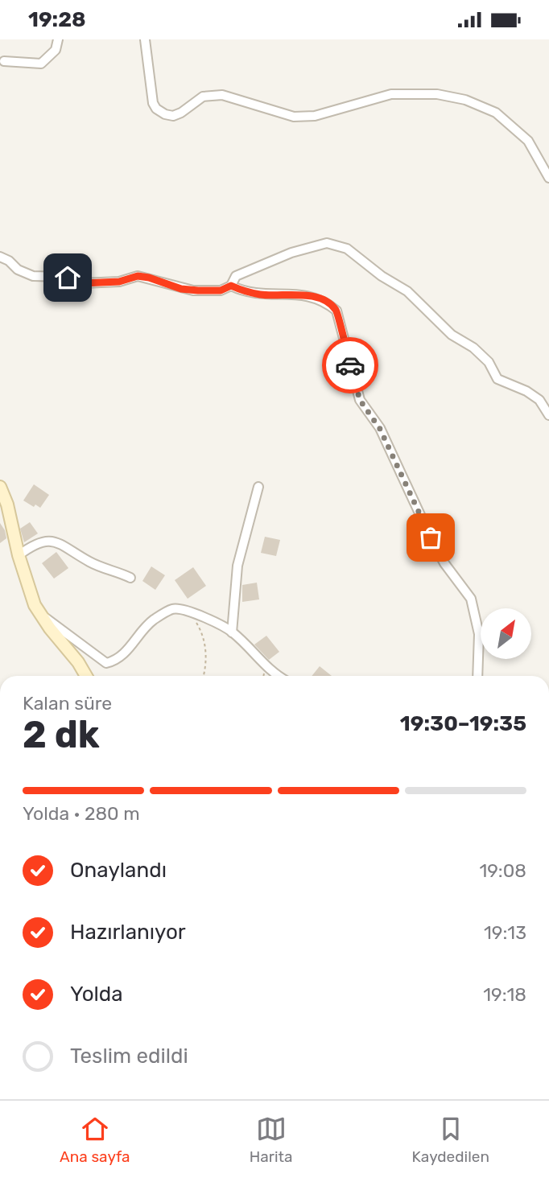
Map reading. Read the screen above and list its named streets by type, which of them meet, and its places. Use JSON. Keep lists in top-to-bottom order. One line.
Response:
{"north":"top right","page":{"status":"19:28","heading":["2 dk","Kalan süre","19:30–19:35"],"bar":"Yolda · 280 m","list":[["Onaylandı","19:08"],["Hazırlanıyor","19:13"],["Yolda","19:18"],"Teslim edildi"],"tabs":["Ana sayfa","Harita","Kaydedilen"]}}
